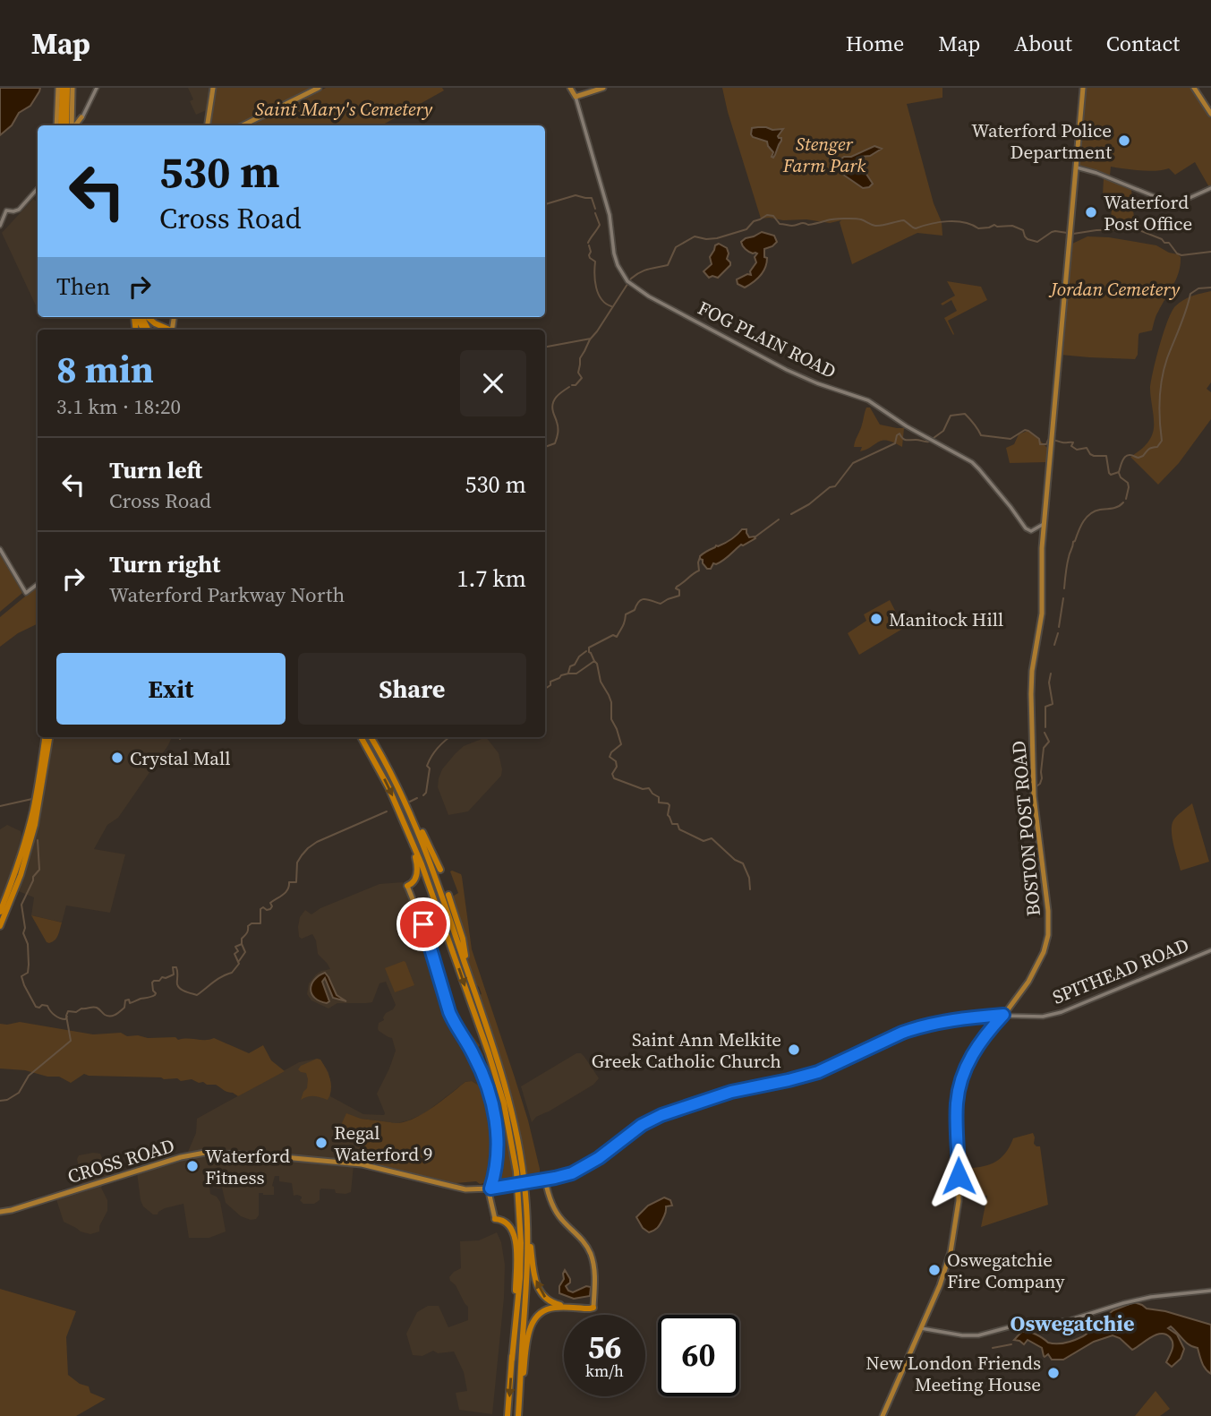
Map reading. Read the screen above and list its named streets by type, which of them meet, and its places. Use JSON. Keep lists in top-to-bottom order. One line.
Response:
{"streets":{"main road":["BOSTON POST ROAD","CROSS ROAD"],"street":["FOG PLAIN ROAD","SPITHEAD ROAD"]},"crossings":[["FOG PLAIN ROAD","BOSTON POST ROAD"],["BOSTON POST ROAD","SPITHEAD ROAD"],["BOSTON POST ROAD","CROSS ROAD"],["SPITHEAD ROAD","CROSS ROAD"]],"districts":["Oswegatchie"],"parks":["Saint Mary's Cemetery","Stenger Farm Park","Jordan Cemetery"],"places":["Waterford Police Department","Waterford Post Office","Manitock Hill","Crystal Mall","Saint Ann Melkite Greek Catholic Church","Regal Waterford 9","Waterford Fitness","Oswegatchie Fire Company","New London Friends Meeting House"],"page":{"header":"Map","nav":["Home","Map","About","Contact"],"turn":["530 m","Cross Road"],"then":"Then","heading":["8 min","3.1 km · 18:20"],"list":[{"name":"Turn left","note":"Cross Road","value":"530 m"},{"name":"Turn right","note":"Waterford Parkway North","value":"1.7 km"}],"buttons":["Exit","Share"],"speed":"56 km/h","limit":"60"}}
